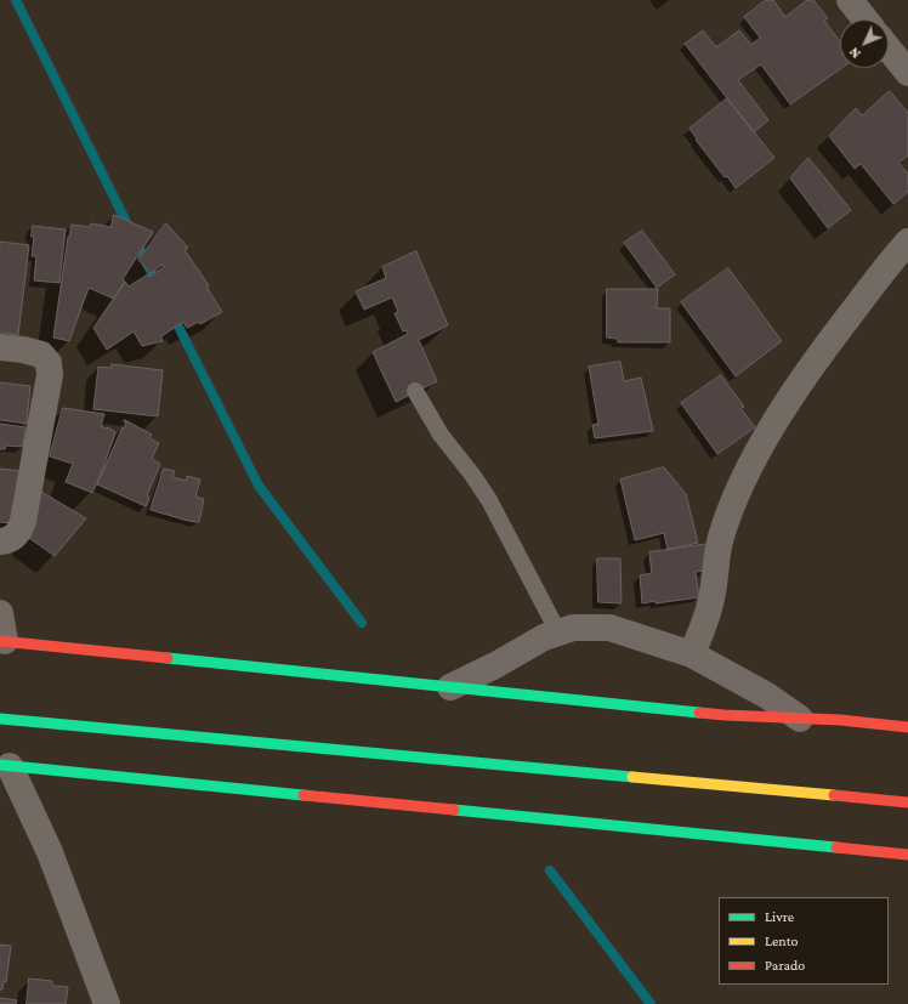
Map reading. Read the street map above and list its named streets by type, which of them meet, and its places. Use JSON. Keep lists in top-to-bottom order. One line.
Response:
{"legend":["Livre","Lento","Parado"],"north":"bottom left"}
